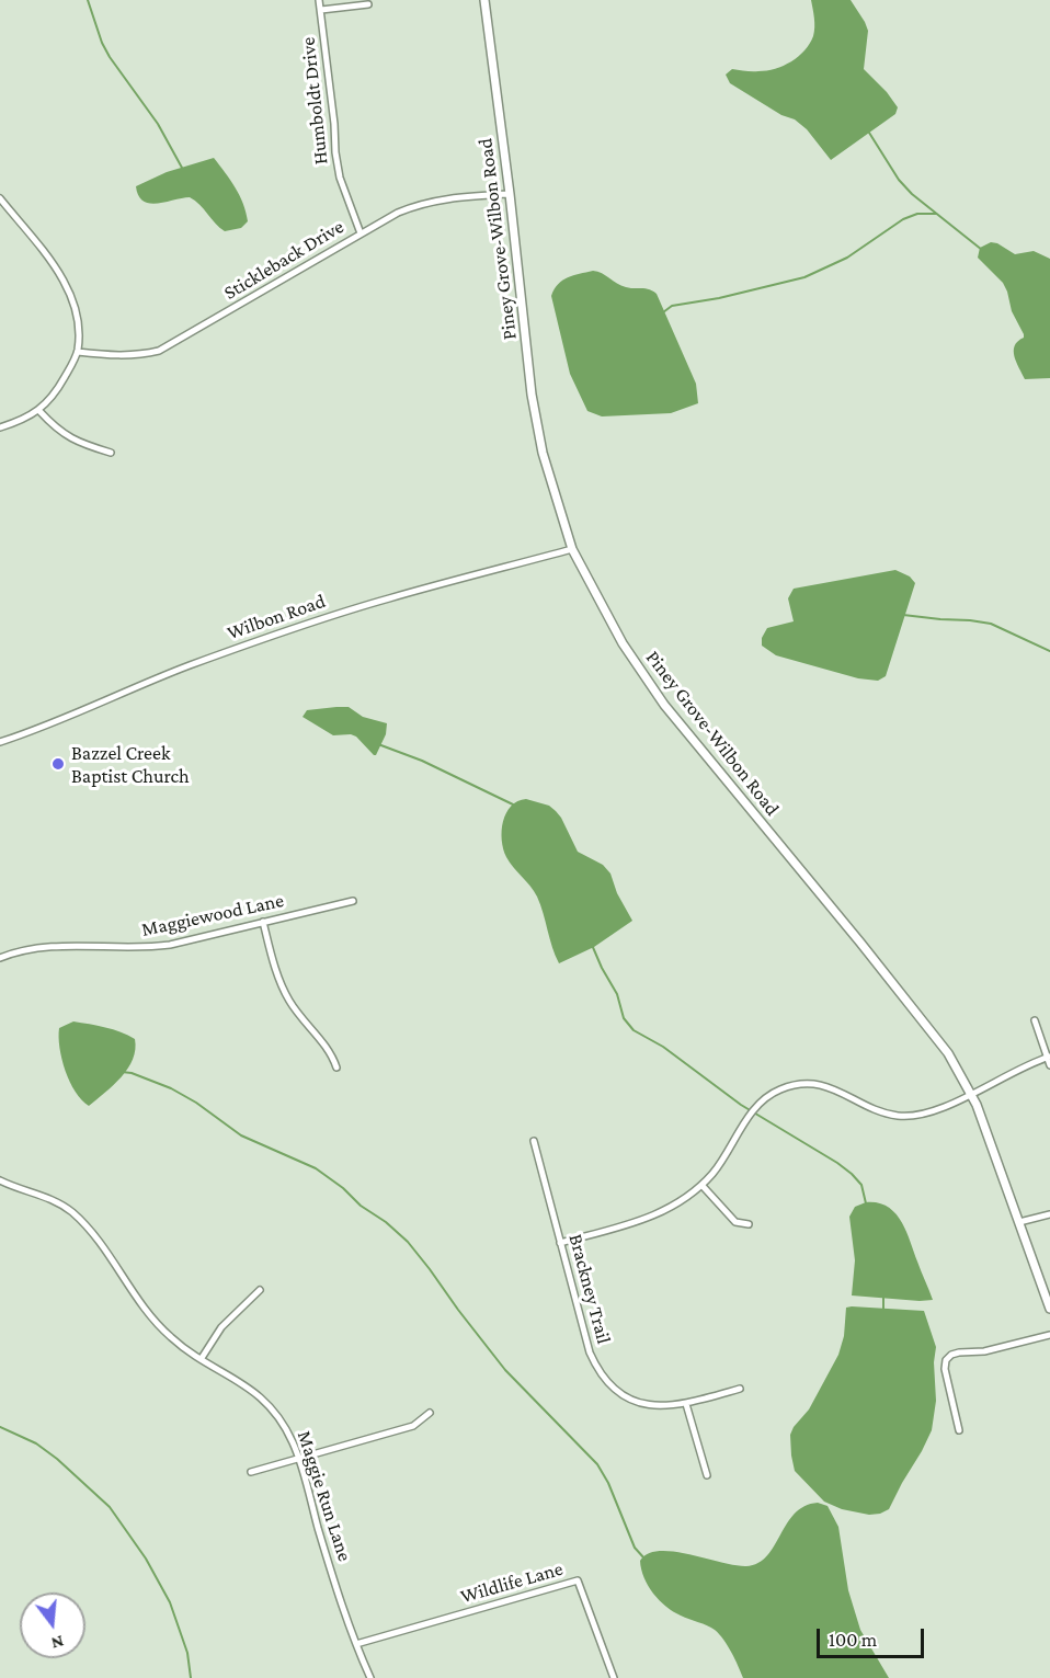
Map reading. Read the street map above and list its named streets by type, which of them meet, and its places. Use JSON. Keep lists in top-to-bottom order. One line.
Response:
{"streets":{"street":["Humboldt Drive","Piney Grove-Wilbon Road","Stickleback Drive","Wilbon Road","Maggiewood Lane","Brackney Trail","Maggie Run Lane","Wildlife Lane"]},"crossings":[["Humboldt Drive","Stickleback Drive"],["Piney Grove-Wilbon Road","Stickleback Drive"],["Piney Grove-Wilbon Road","Wilbon Road"],["Maggie Run Lane","Wildlife Lane"]],"places":["Bazzel Creek Baptist Church"],"scale_bar":"100 m","north":"bottom"}
